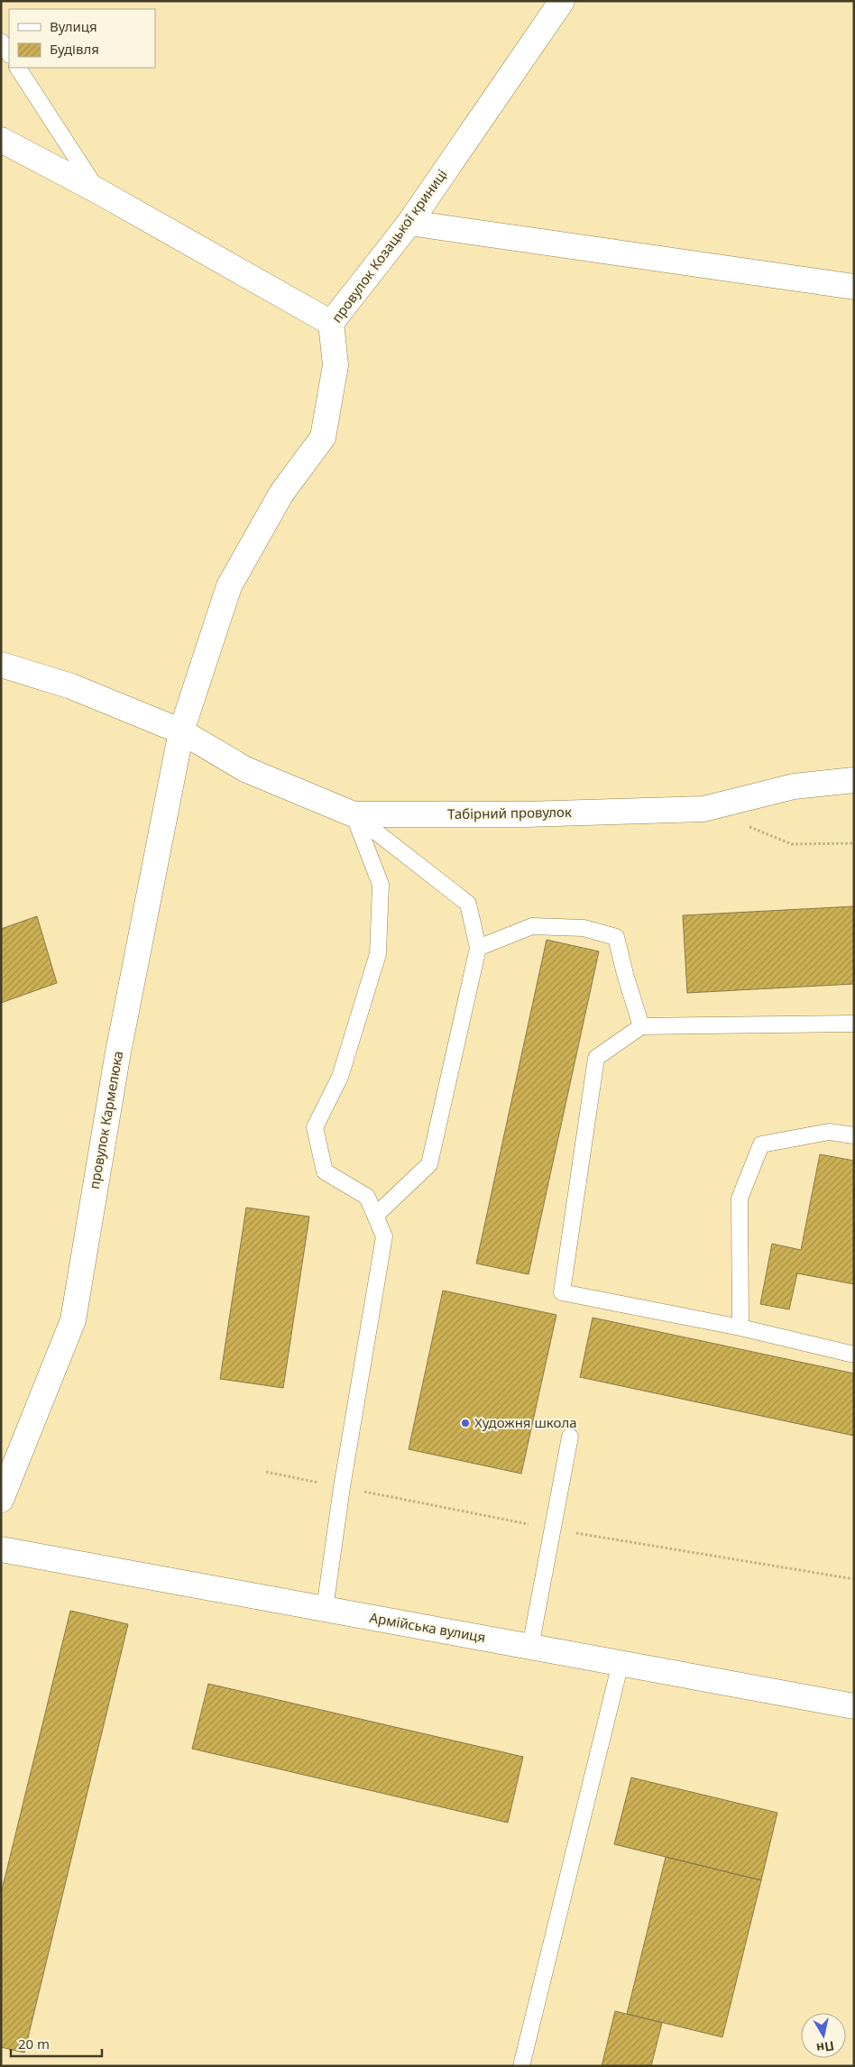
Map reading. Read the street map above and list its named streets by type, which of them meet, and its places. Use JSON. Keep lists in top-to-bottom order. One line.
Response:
{"streets":{"street":["провулок Козацької криниці","Табірний провулок","провулок Кармелюка","Армійська вулиця"]},"crossings":[["провулок Козацької криниці","Табірний провулок"],["провулок Козацької криниці","провулок Кармелюка"],["Табірний провулок","провулок Кармелюка"]],"places":["Художня школа"],"legend":["Вулиця","Будівля"],"scale_bar":"20 m","north":"bottom"}
